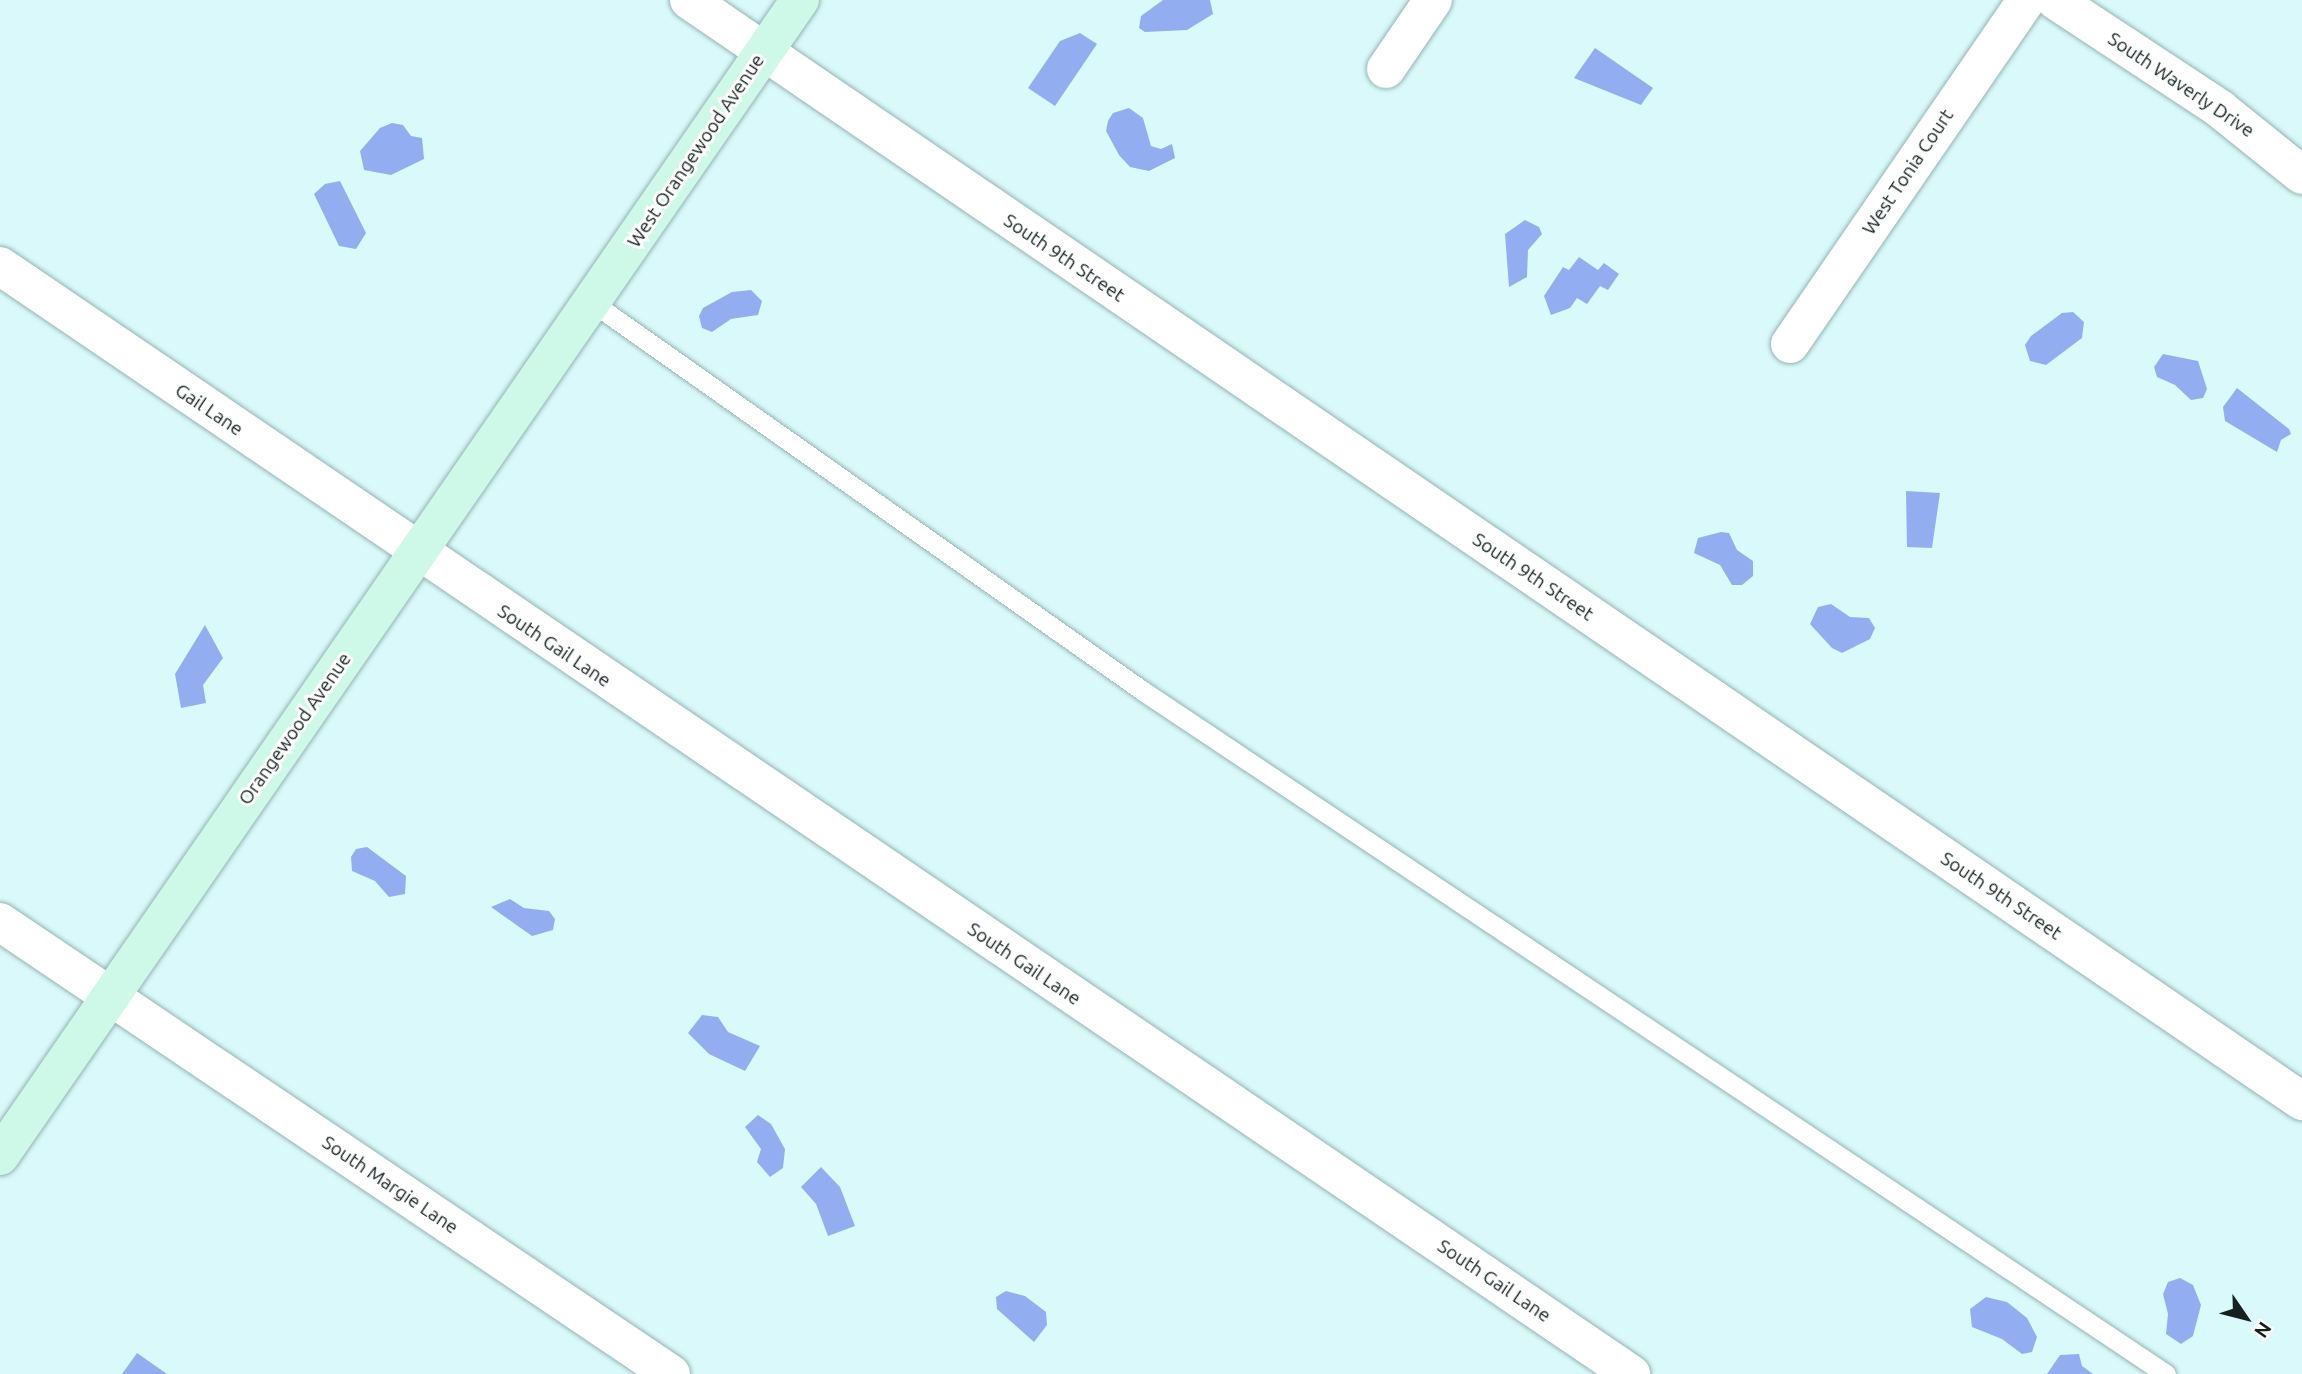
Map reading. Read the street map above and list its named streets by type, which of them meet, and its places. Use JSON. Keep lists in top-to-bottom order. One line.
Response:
{"streets":{"main road":["West Orangewood Avenue","Orangewood Avenue"],"street":["South Waverly Drive","West Tonia Court","South 9th Street","Gail Lane","South Gail Lane","South Margie Lane"]},"crossings":[["West Orangewood Avenue","South 9th Street"],["West Orangewood Avenue","Orangewood Avenue"],["Gail Lane","South Gail Lane"],["Gail Lane","Orangewood Avenue"],["South Gail Lane","Orangewood Avenue"],["Orangewood Avenue","South Margie Lane"]],"north":"bottom right"}
